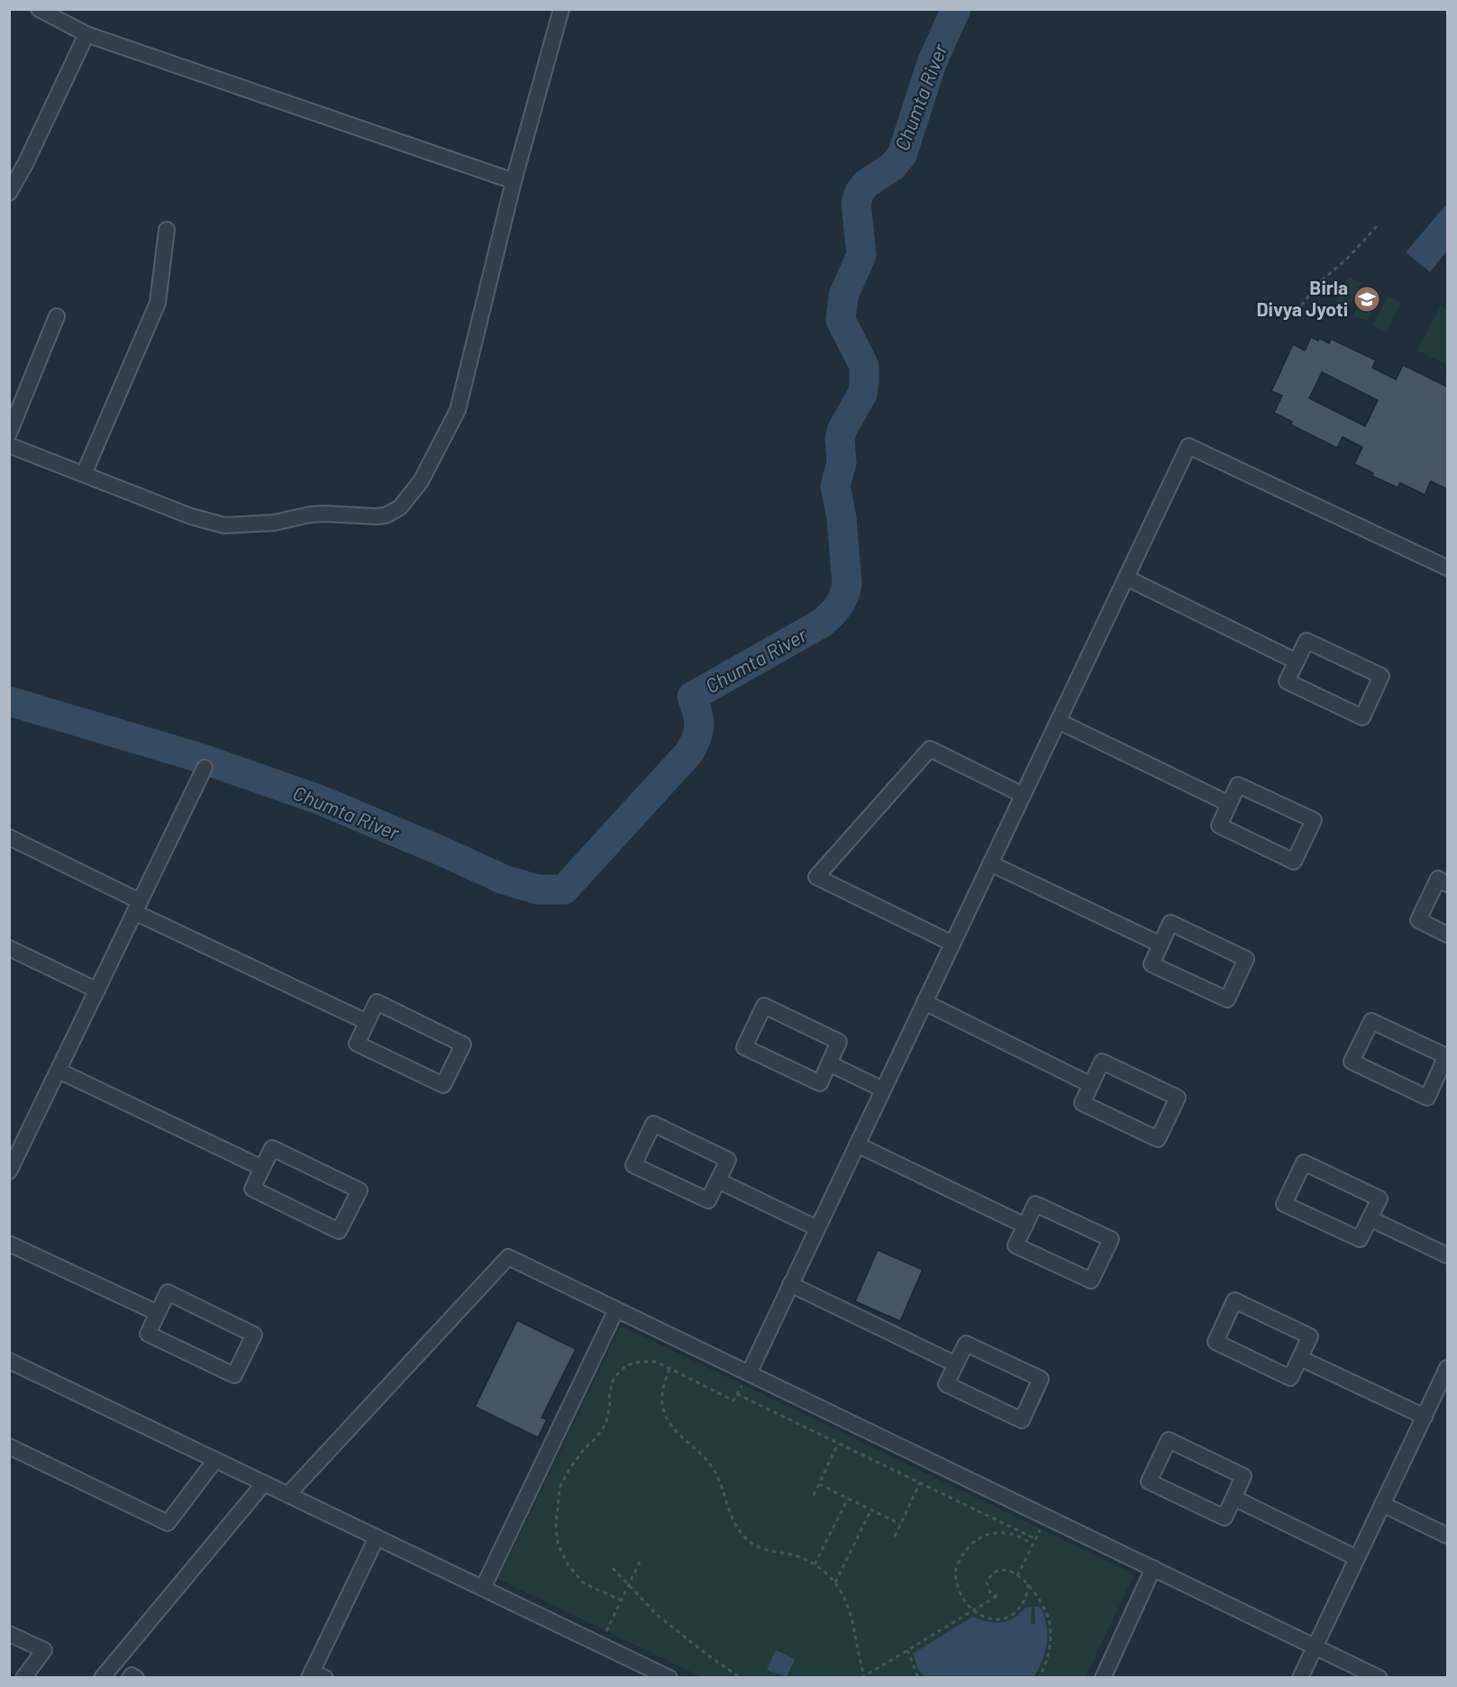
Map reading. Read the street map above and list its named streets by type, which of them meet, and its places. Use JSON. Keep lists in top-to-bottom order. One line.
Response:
{"water":["Chumta River"],"places":{"school or university":["Birla Divya Jyoti"]}}
